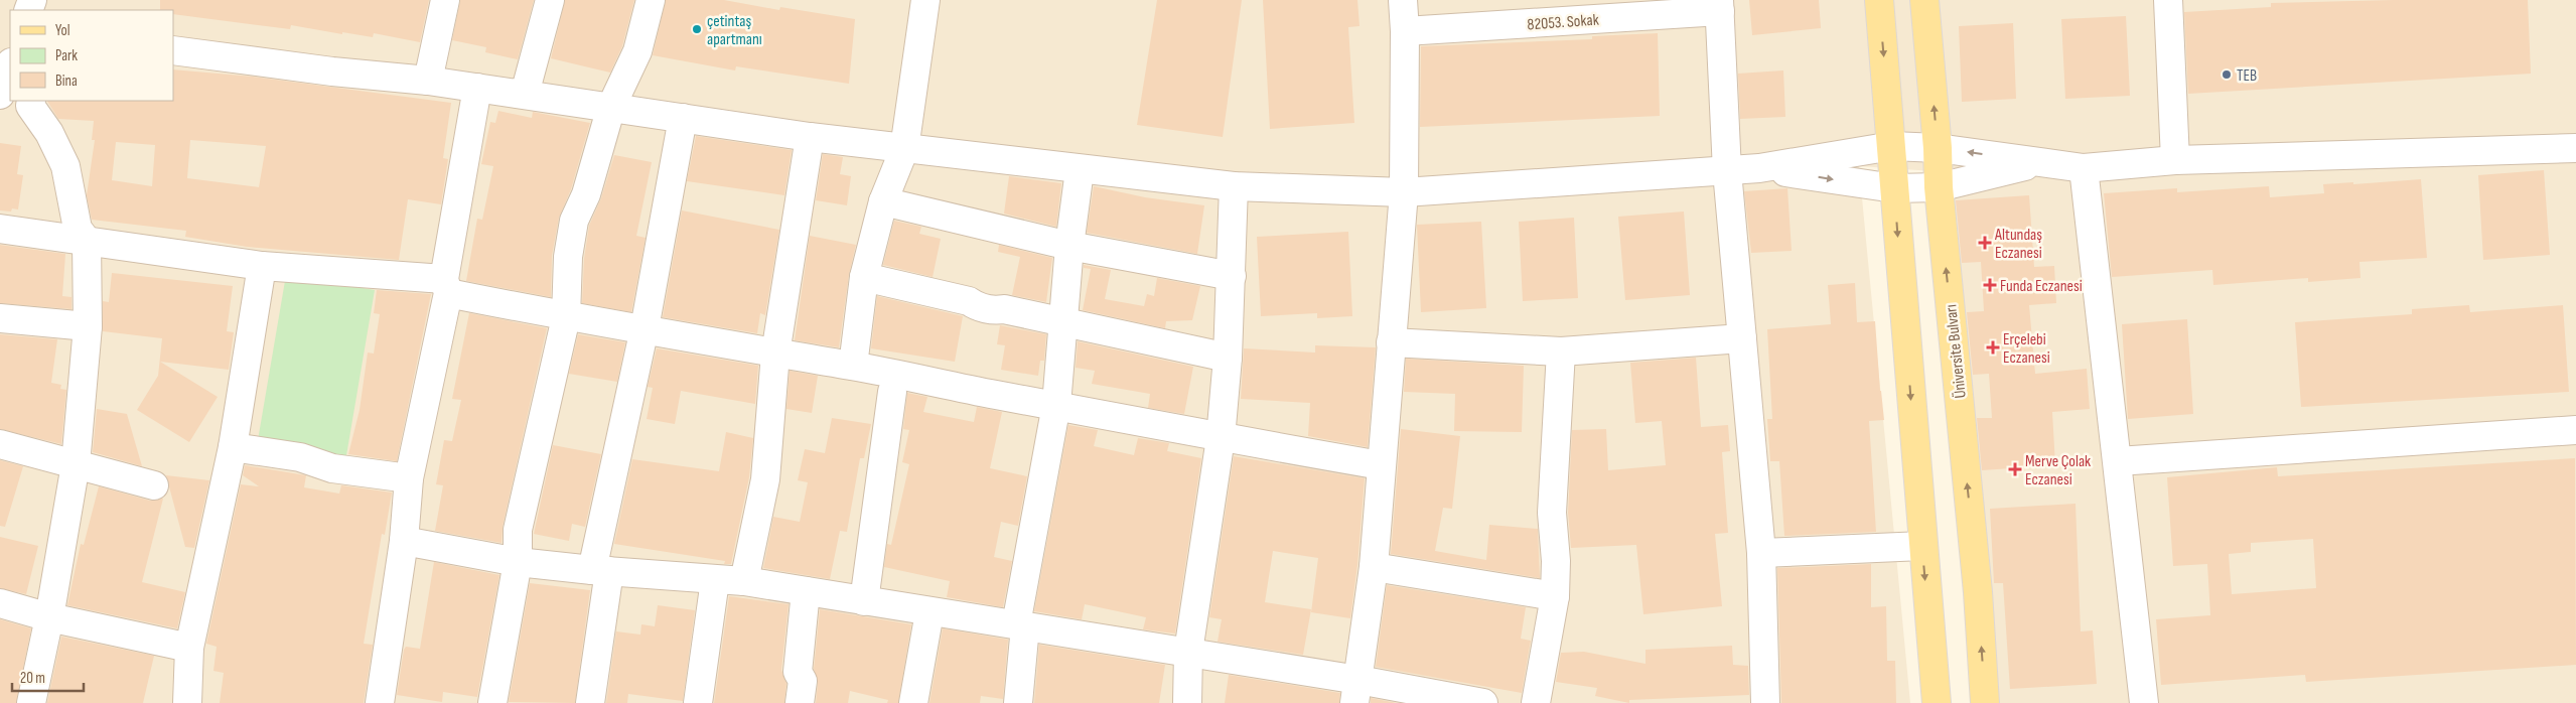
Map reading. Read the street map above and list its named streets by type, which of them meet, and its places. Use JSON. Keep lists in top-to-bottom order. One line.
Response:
{"streets":{"main road":["Üniversite Bulvarı"],"street":["82053. Sokak"]},"places":{"other":["çetintaş apartmanı","TEB"],"health":["Altundaş Eczanesi","Funda Eczanesi","Erçelebi Eczanesi","Merve Çolak Eczanesi"]},"legend":["Yol","Park","Bina"],"scale_bar":"20 m"}
